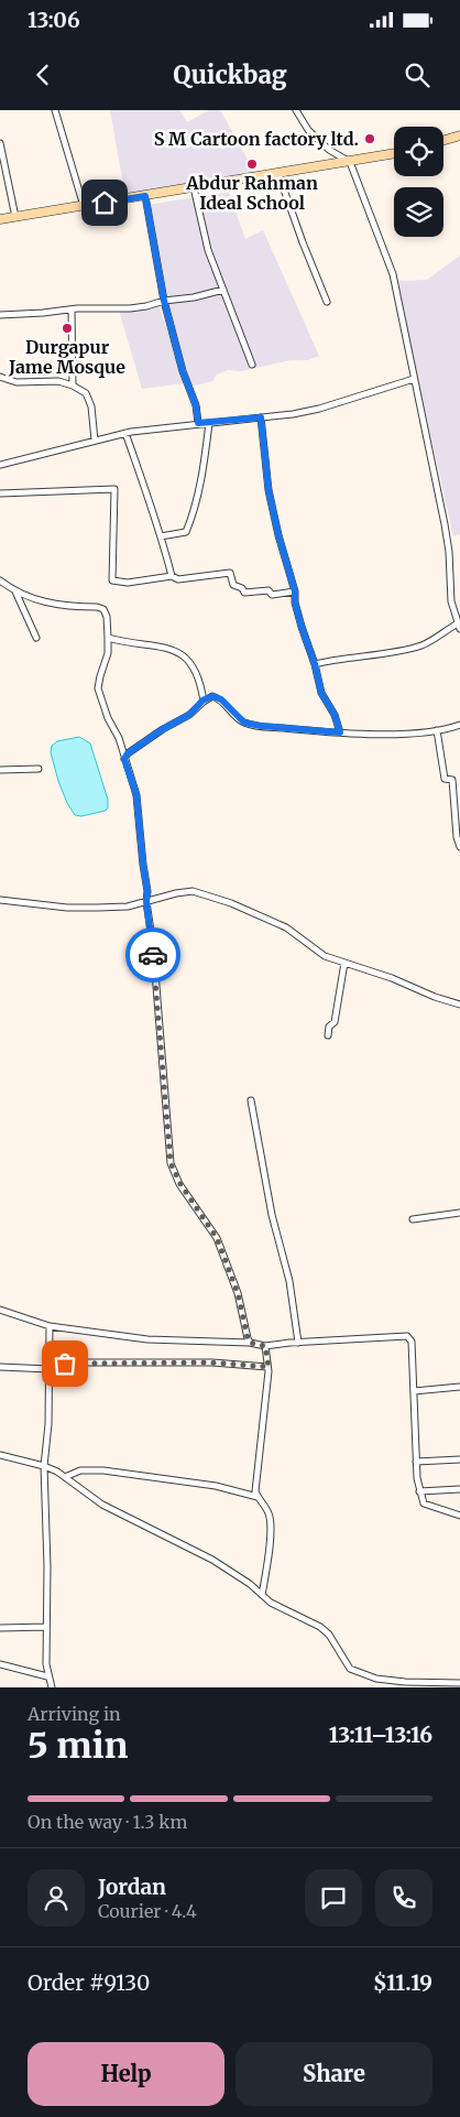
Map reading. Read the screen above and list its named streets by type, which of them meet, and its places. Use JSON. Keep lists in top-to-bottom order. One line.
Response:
{"places":["S M Cartoon factory ltd.","Abdur Rahman Ideal School","Durgapur Jame Mosque"],"page":{"status":"13:06","header":"Quickbag","heading":["5 min","Arriving in","13:11–13:16"],"panel":["Jordan","Courier · 4.4","Order #9130","$11.19"],"bar":"On the way · 1.3 km","buttons":["Help","Share"]}}
